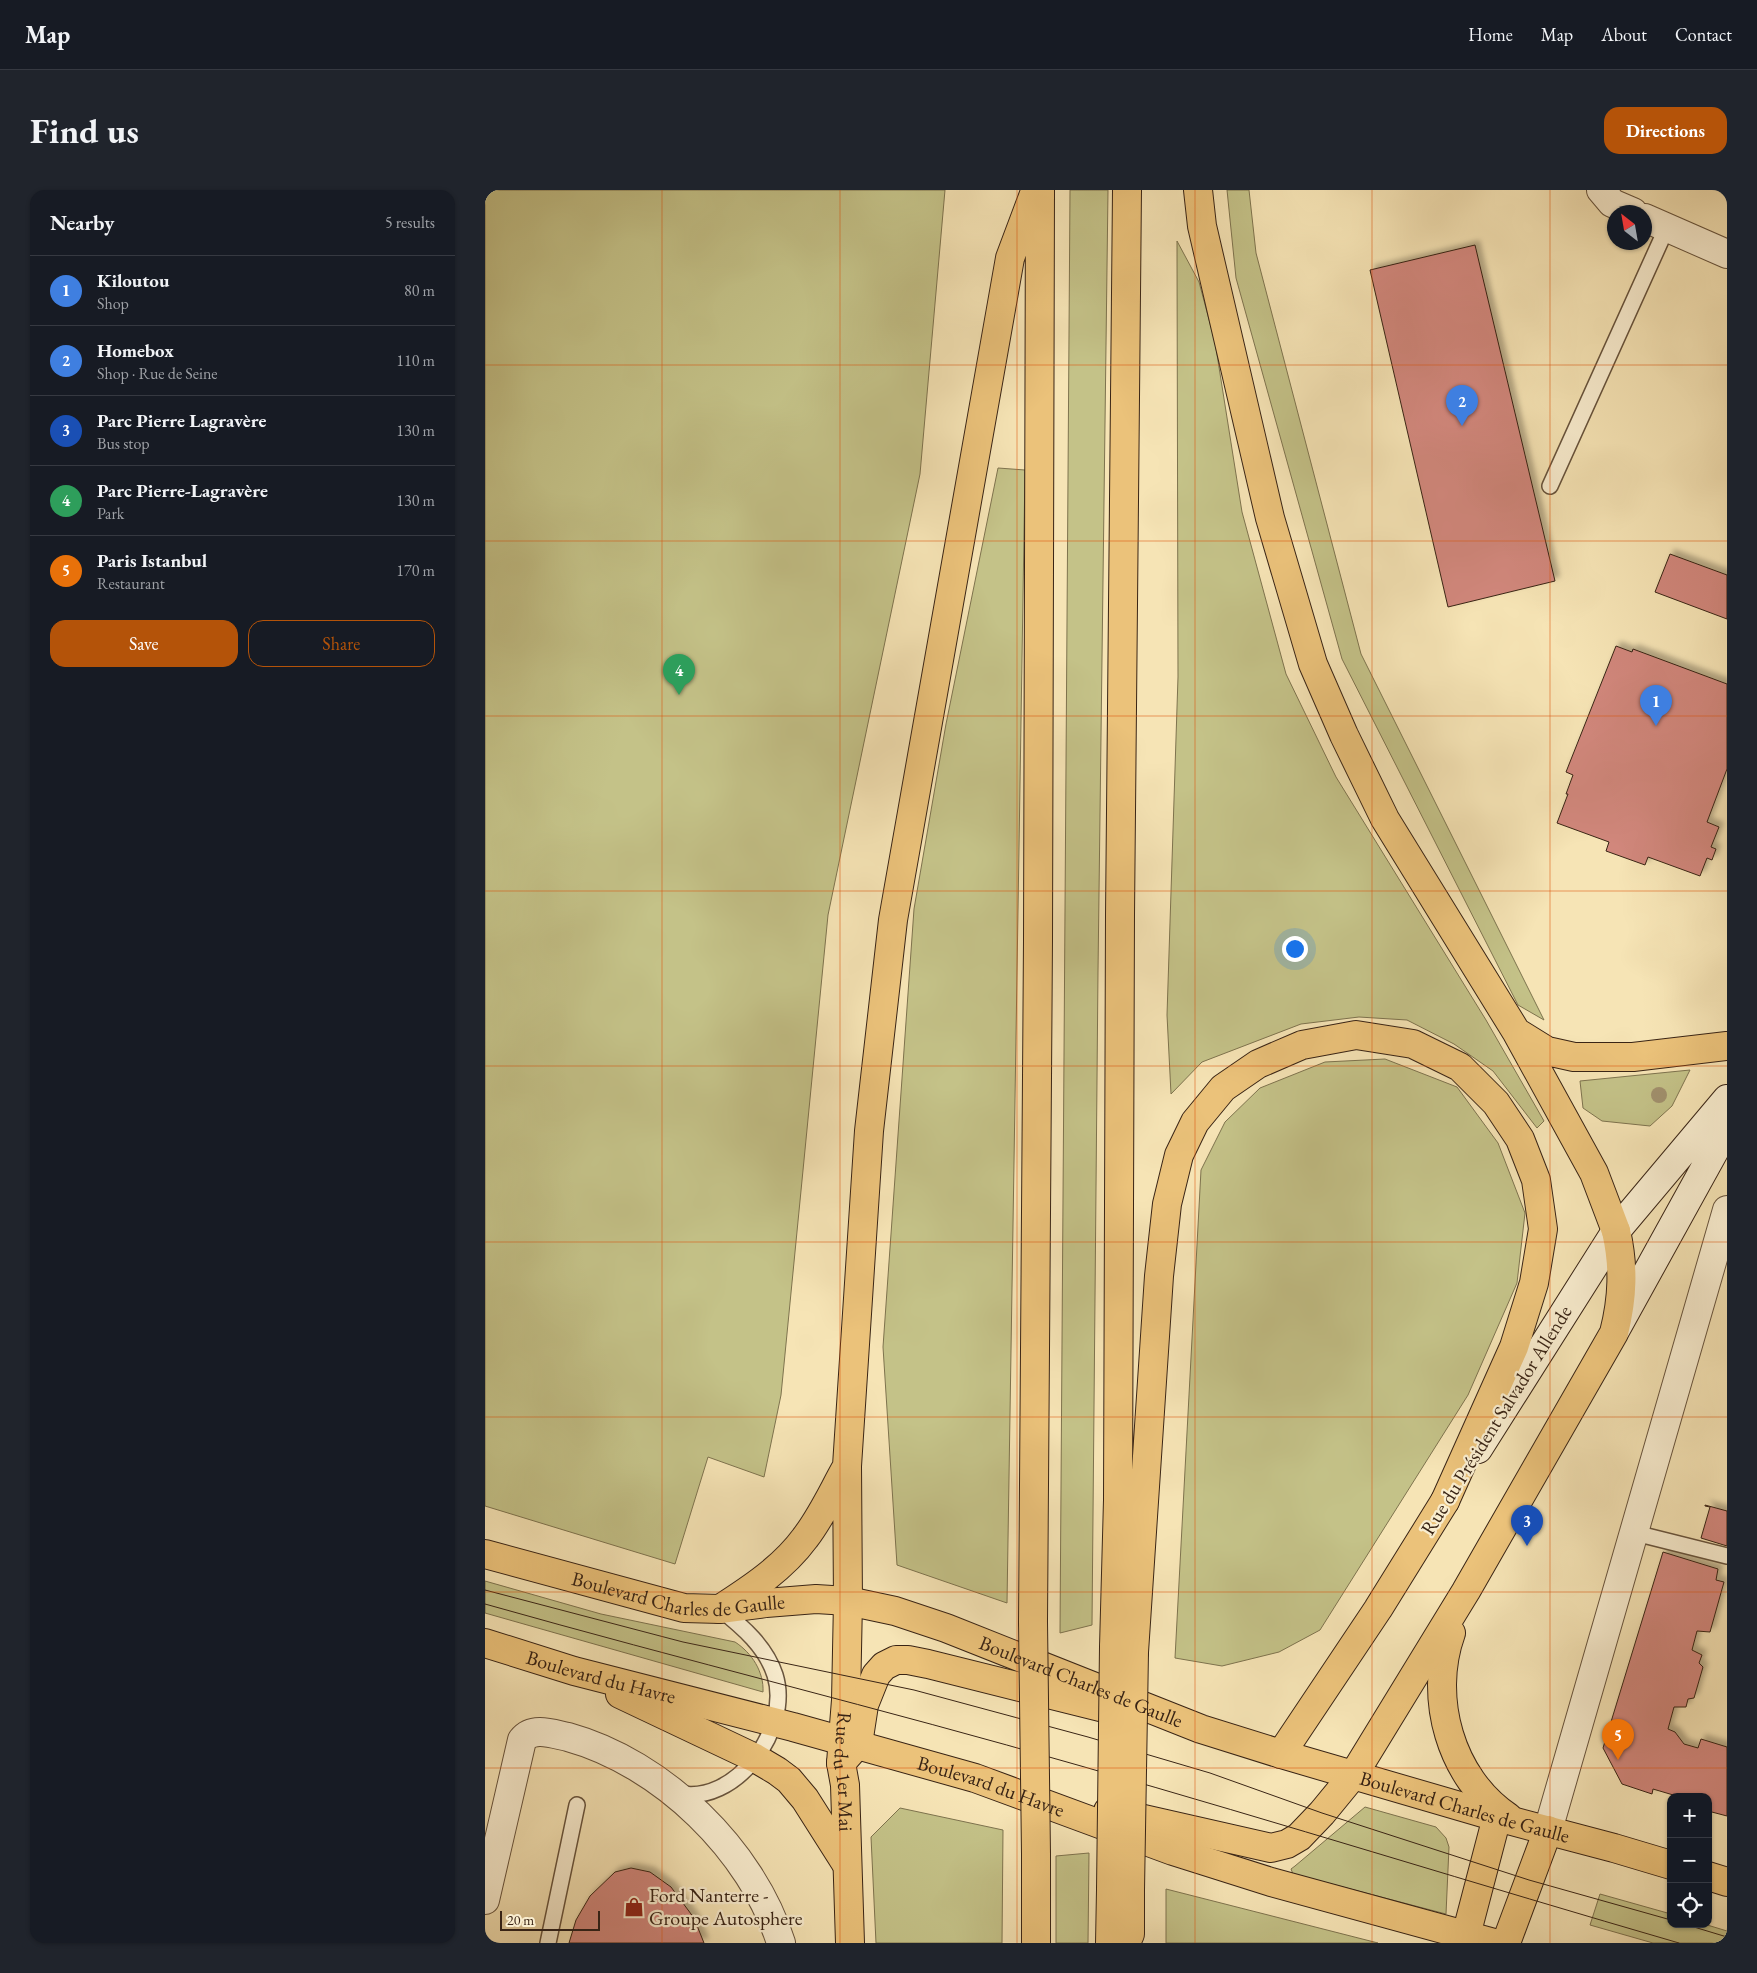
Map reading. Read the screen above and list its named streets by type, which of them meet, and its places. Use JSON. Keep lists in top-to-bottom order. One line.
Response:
{"streets":{"main road":["Rue du Président Salvador Allende","Boulevard Charles de Gaulle","Boulevard du Havre","Rue du 1er Mai"]},"crossings":[["Rue du Président Salvador Allende","Boulevard Charles de Gaulle"],["Boulevard Charles de Gaulle","Rue du 1er Mai"],["Boulevard du Havre","Rue du 1er Mai"]],"places":{"shop":["Ford Nanterre - Groupe Autosphere"]},"scale_bar":"20 m","north":"top left","page":{"header":"Map","nav":["Home","Map","About","Contact"],"buttons":["Directions",["Save","Share"]],"title":"Find us","heading":["Nearby","5 results"],"list":[{"mark":"1","name":"Kiloutou","note":"Shop","value":"80 m"},{"mark":"2","name":"Homebox","note":"Shop · Rue de Seine","value":"110 m"},{"mark":"3","name":"Parc Pierre Lagravère","note":"Bus stop","value":"130 m"},{"mark":"4","name":"Parc Pierre-Lagravère","note":"Park","value":"130 m"},{"mark":"5","name":"Paris Istanbul","note":"Restaurant","value":"170 m"}],"pins":["2","4","1","3","5"],"map_buttons":["+","−"],"scale":"20 m"}}
